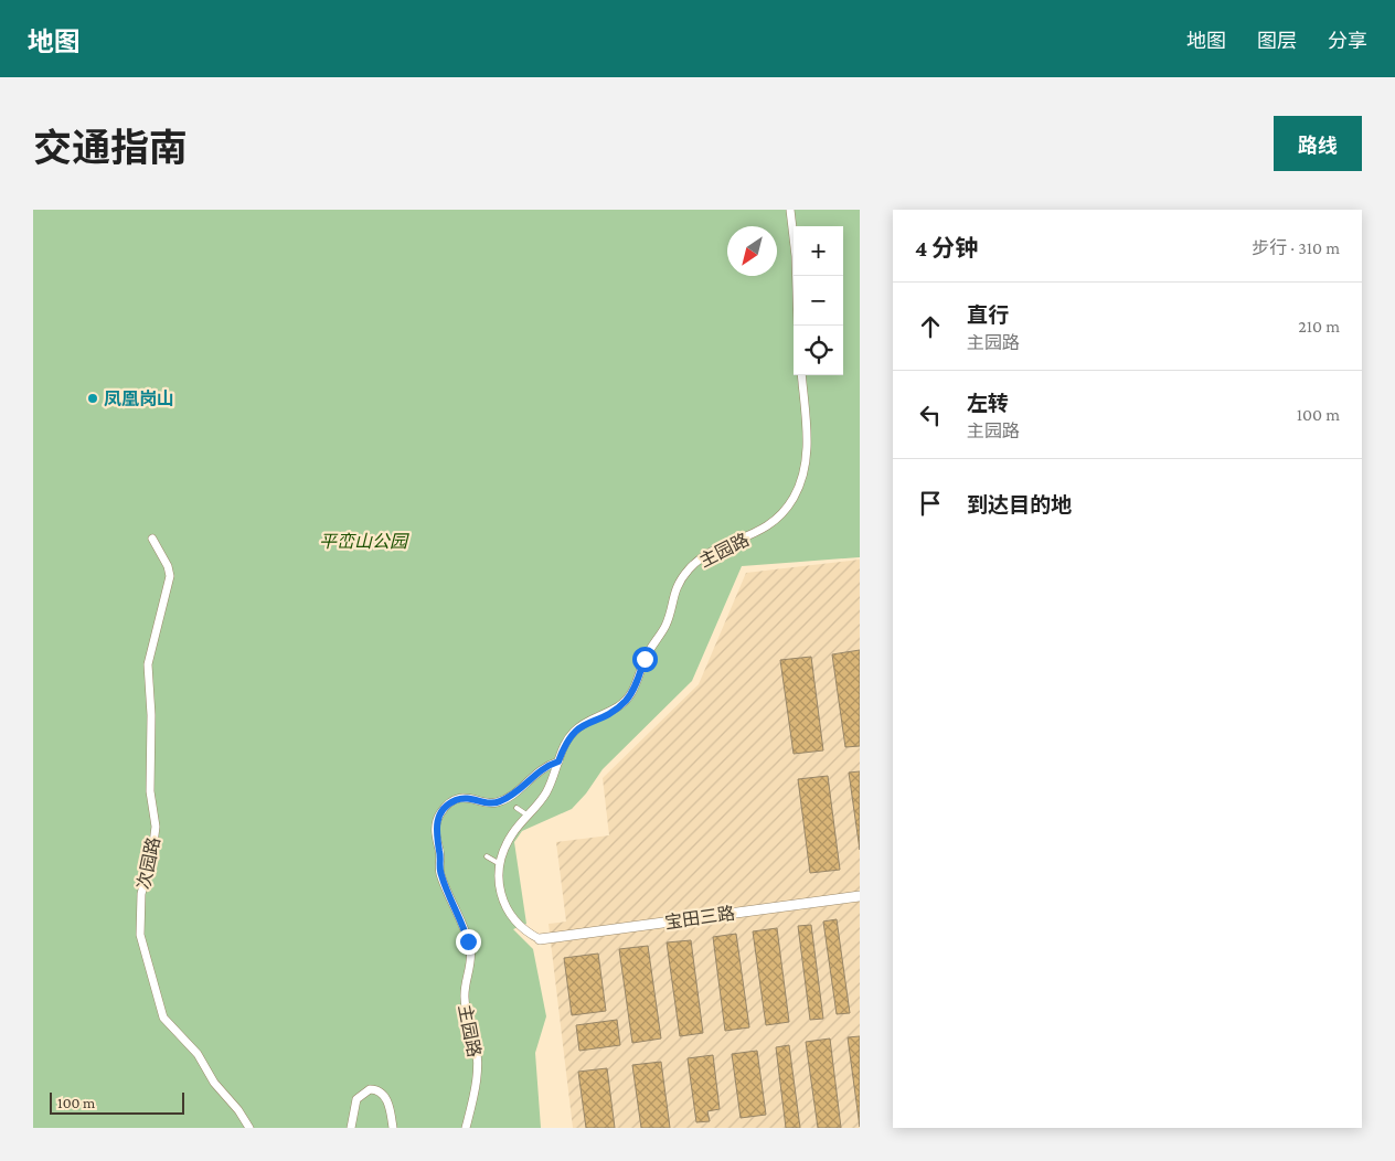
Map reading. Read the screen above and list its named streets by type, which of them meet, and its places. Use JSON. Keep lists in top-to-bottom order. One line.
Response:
{"streets":{"street":["主园路","次园路","宝田三路"]},"crossings":[["主园路","宝田三路"]],"parks":["平峦山公园"],"places":["凤凰岗山"],"scale_bar":"100 m","north":"bottom left","page":{"header":"地图","nav":["地图","图层","分享"],"title":"交通指南","buttons":"路线","heading":["4 分钟","步行 · 310 m"],"map_buttons":["+","−"],"list":[["直行","主园路","210 m"],["左转","主园路","100 m"],"到达目的地"],"scale":"100 m"}}
